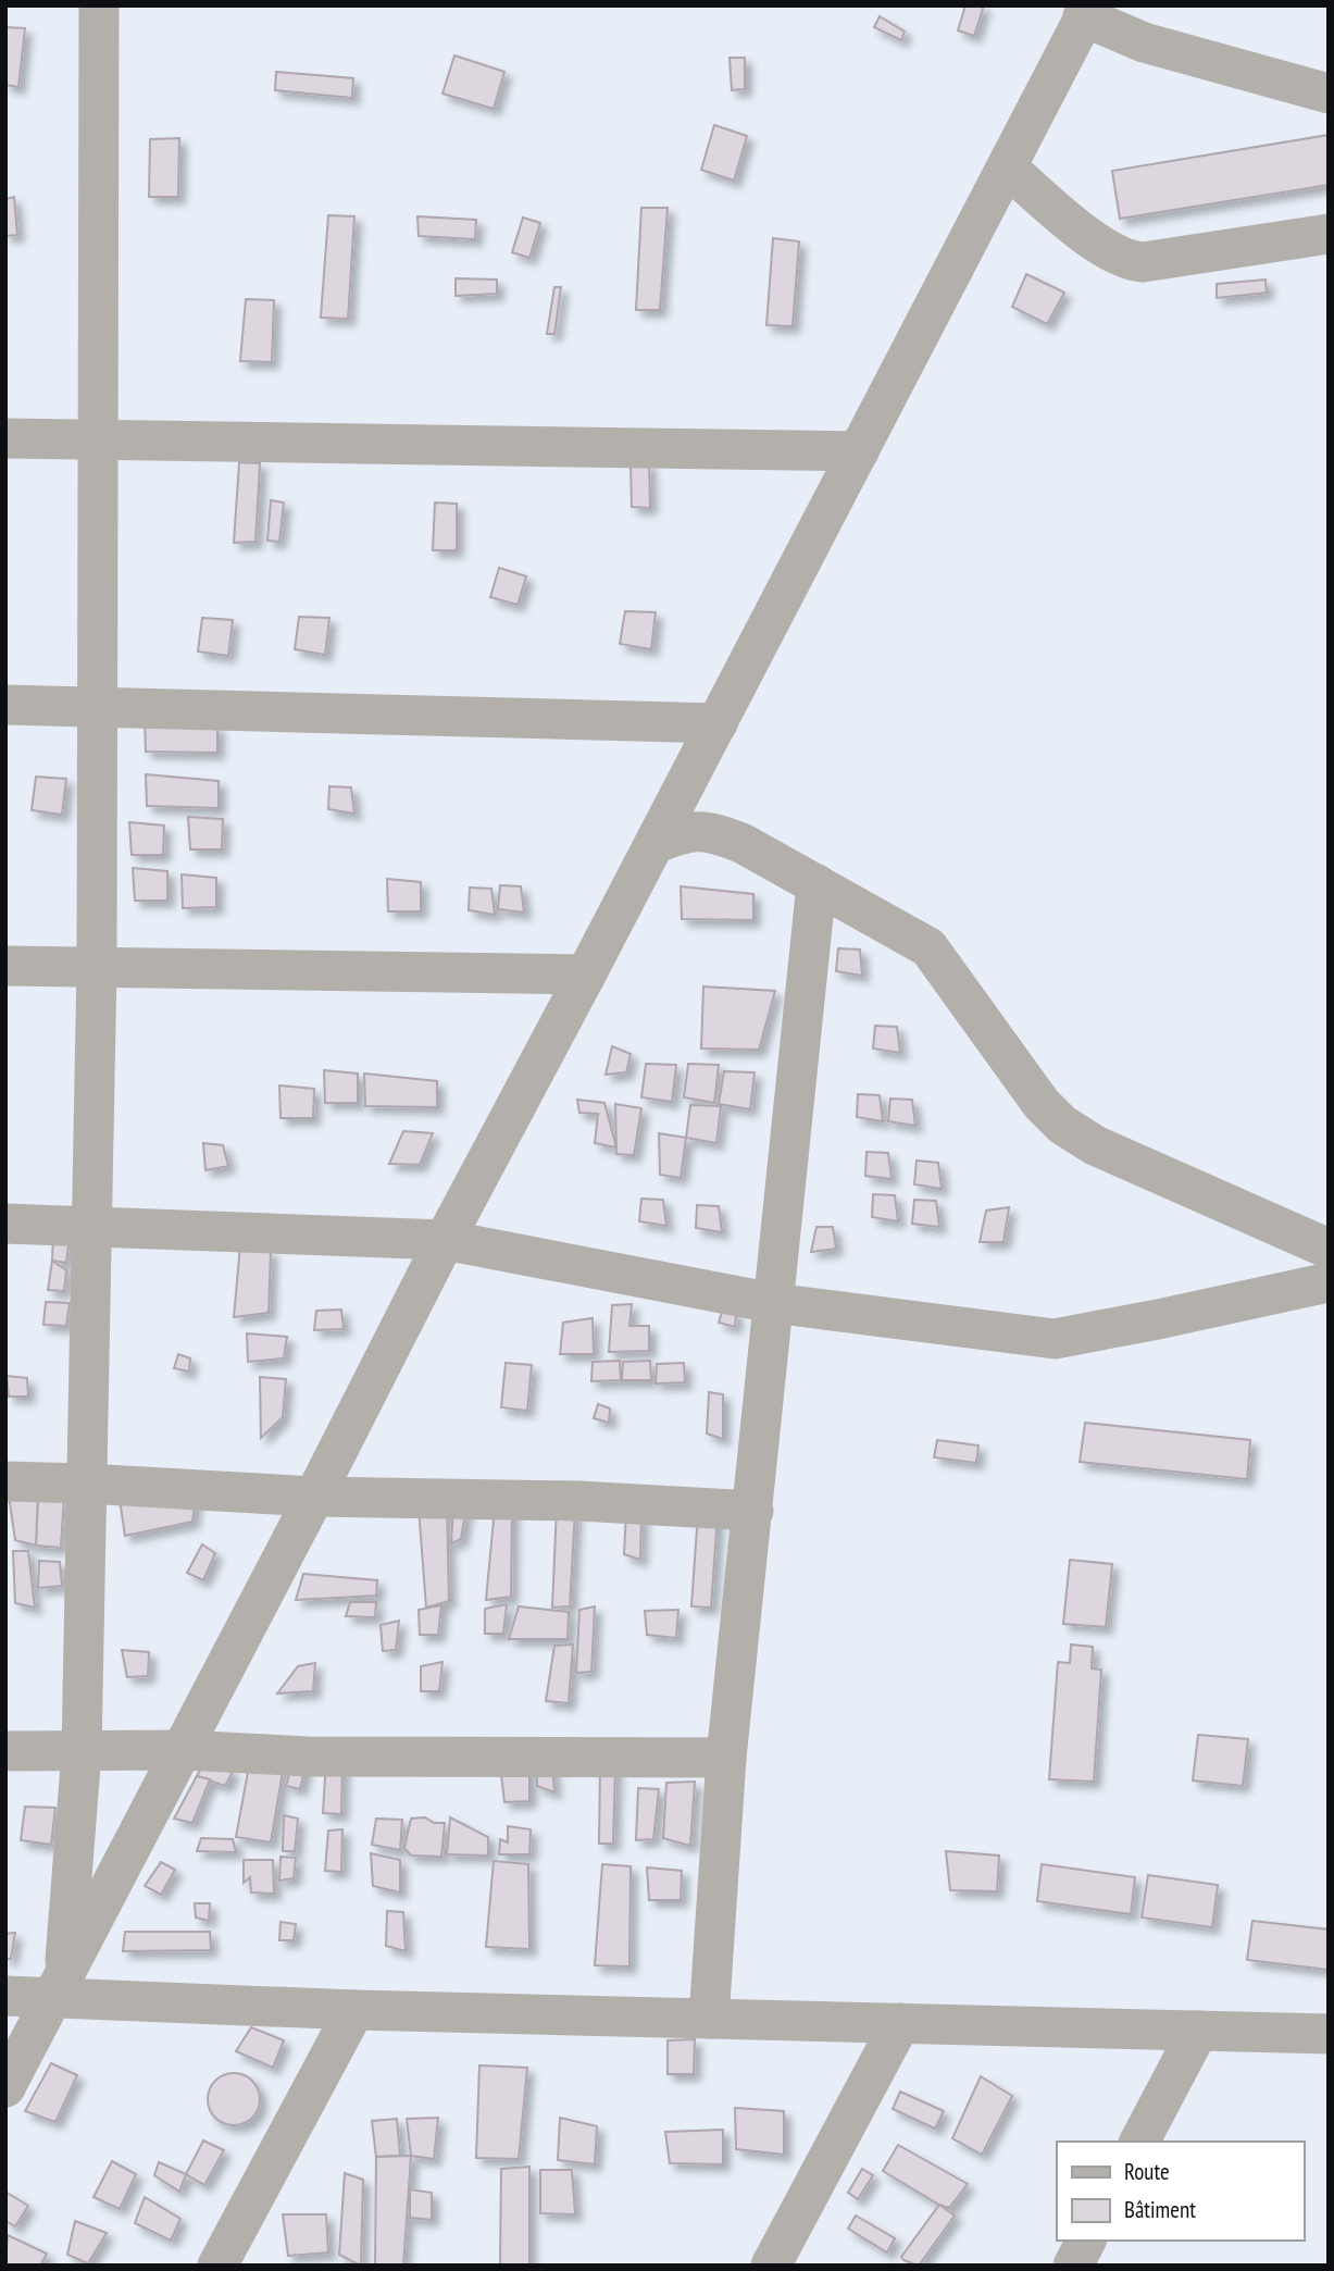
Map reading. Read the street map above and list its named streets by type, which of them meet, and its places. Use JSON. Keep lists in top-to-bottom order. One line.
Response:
{"legend":["Route","Bâtiment"]}
